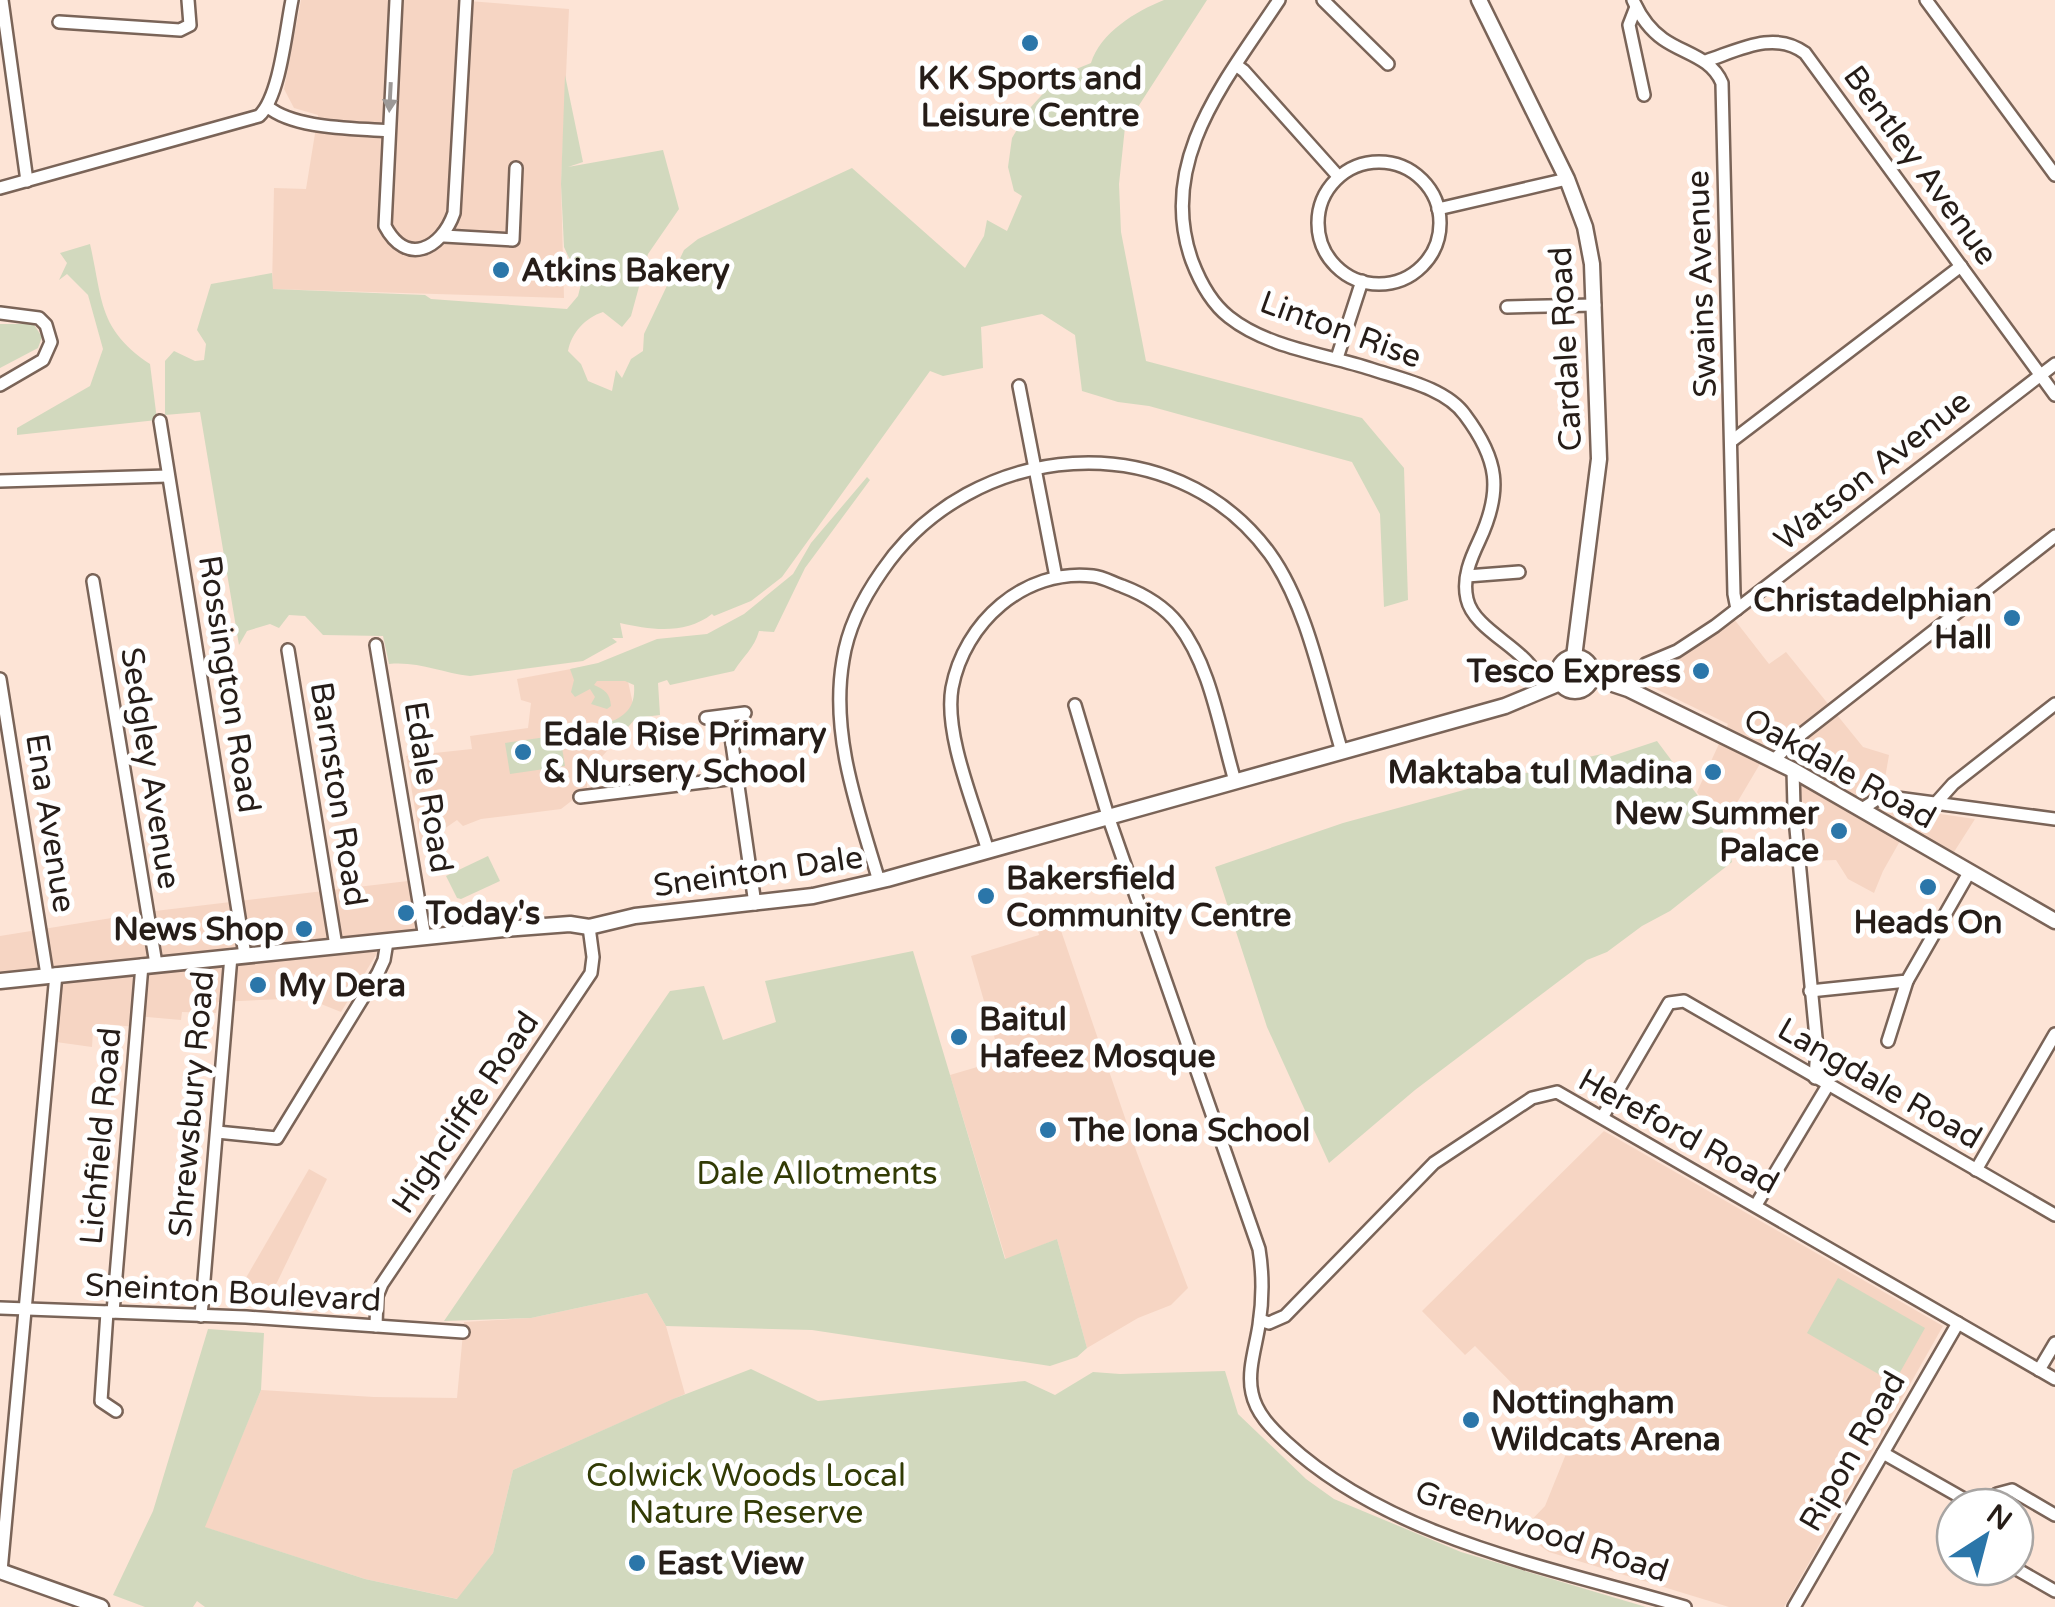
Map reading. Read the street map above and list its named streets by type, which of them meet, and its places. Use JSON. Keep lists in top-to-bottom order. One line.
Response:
{"streets":{"street":["Bentley Avenue","Swains Avenue","Linton Rise","Cardale Road","Watson Avenue","Rossington Road","Sedgley Avenue","Oakdale Road","Edale Road","Barnston Road","Ena Avenue","Sneinton Dale","Langdale Road","Shrewsbury Road","Highcliffe Road","Hereford Road","Lichfield Road","Sneinton Boulevard","Ripon Road","Greenwood Road"]},"crossings":[["Bentley Avenue","Swains Avenue"],["Bentley Avenue","Watson Avenue"],["Swains Avenue","Watson Avenue"],["Cardale Road","Oakdale Road"],["Cardale Road","Sneinton Dale"],["Watson Avenue","Oakdale Road"],["Rossington Road","Sneinton Dale"],["Rossington Road","Shrewsbury Road"],["Sedgley Avenue","Sneinton Dale"],["Sedgley Avenue","Lichfield Road"],["Oakdale Road","Sneinton Dale"],["Edale Road","Sneinton Dale"],["Barnston Road","Sneinton Dale"],["Ena Avenue","Sneinton Dale"],["Ena Avenue","Sneinton Boulevard"],["Sneinton Dale","Shrewsbury Road"],["Sneinton Dale","Highcliffe Road"],["Sneinton Dale","Lichfield Road"],["Sneinton Dale","Greenwood Road"],["Langdale Road","Hereford Road"],["Shrewsbury Road","Sneinton Boulevard"],["Highcliffe Road","Sneinton Boulevard"],["Hereford Road","Ripon Road"],["Hereford Road","Greenwood Road"],["Lichfield Road","Sneinton Boulevard"]],"parks":["Dale Allotments","Colwick Woods Local Nature Reserve"],"places":["K K Sports and Leisure Centre","Atkins Bakery","Christadelphian Hall","Tesco Express","Edale Rise Primary & Nursery School","Maktaba tul Madina","New Summer Palace","Heads On","Bakersfield Community Centre","Today's","News Shop","My Dera","Baitul Hafeez Mosque","The Iona School","Nottingham Wildcats Arena","East View"],"north":"top right"}
